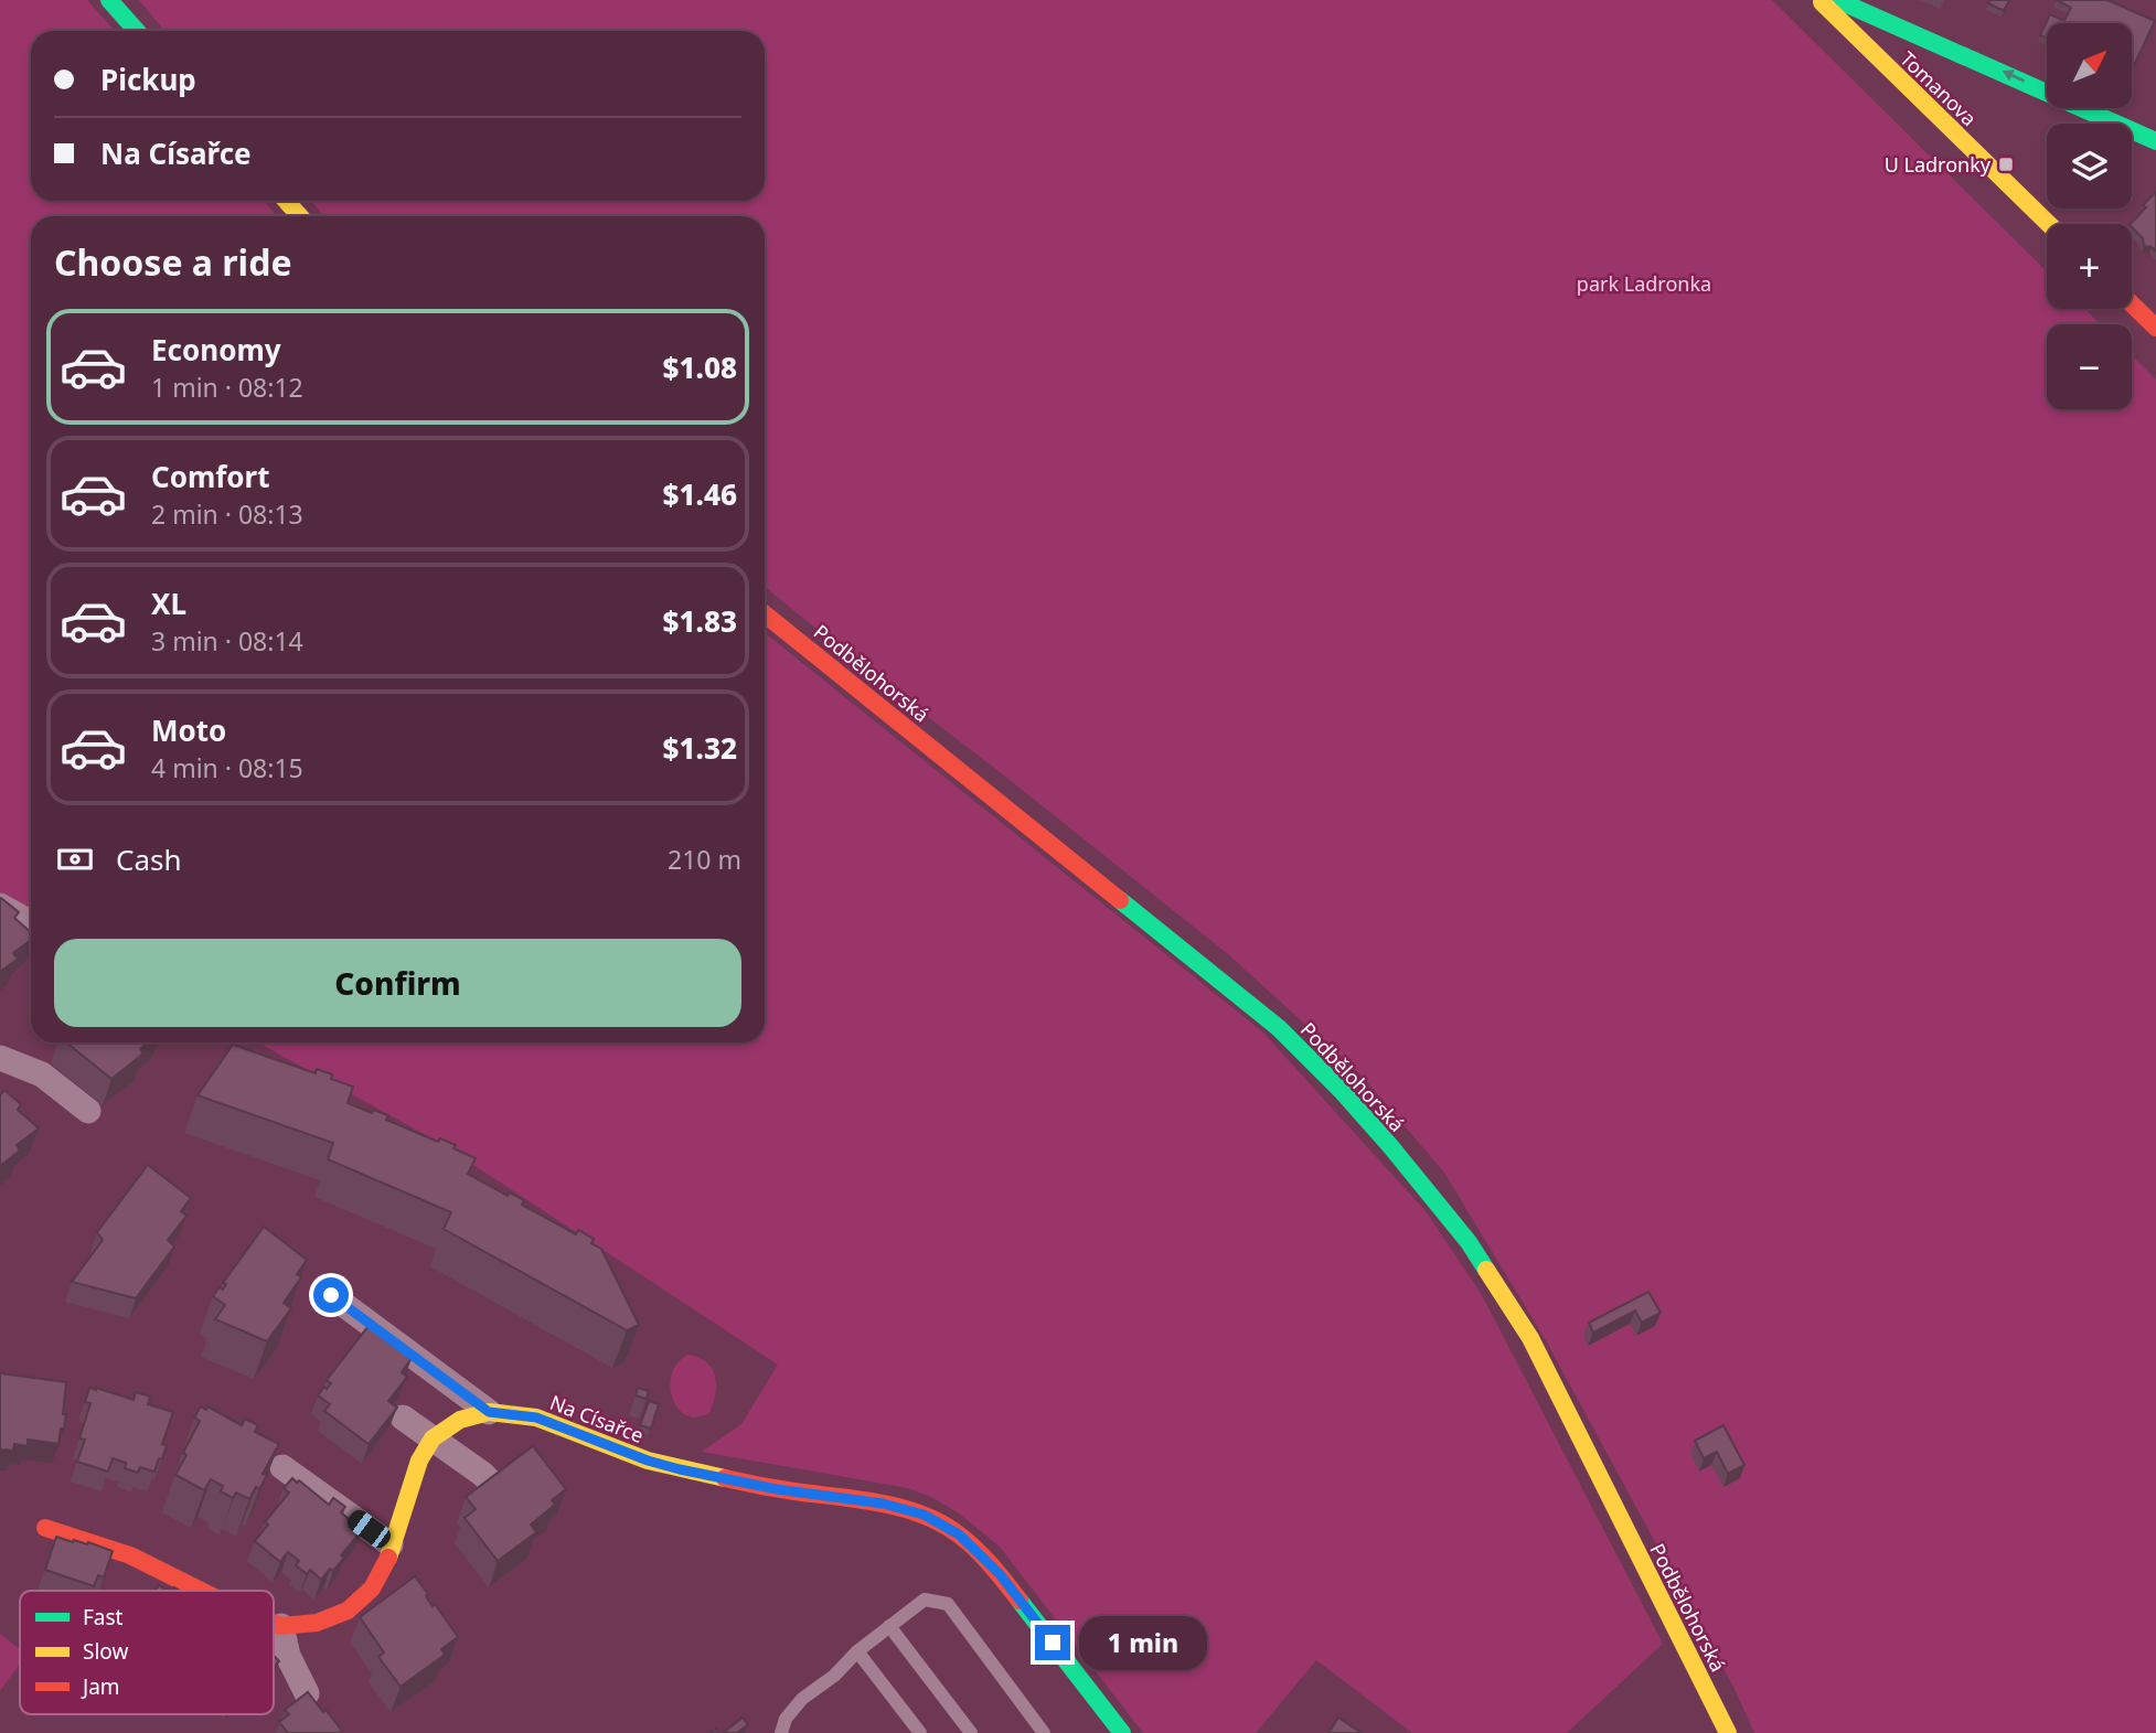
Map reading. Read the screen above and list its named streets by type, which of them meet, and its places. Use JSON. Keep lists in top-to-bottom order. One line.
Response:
{"streets":{"street":["Tomanova","Podbělohorská","Na Císařce"]},"parks":["park Ladronka"],"places":{"transit":["U Ladronky"]},"legend":["Fast","Slow","Jam"],"north":"top right","page":{"map_buttons":["+","−"],"banner":["Pickup","Na Císařce"],"heading":"Choose a ride","list":[{"name":"Economy","note":"1 min · 08:12","value":"$1.08"},{"name":"Comfort","note":"2 min · 08:13","value":"$1.46"},{"name":"XL","note":"3 min · 08:14","value":"$1.83"},{"name":"Moto","note":"4 min · 08:15","value":"$1.32"}],"pay":["Cash","210 m"],"buttons":"Confirm","bubble":"1 min"}}
